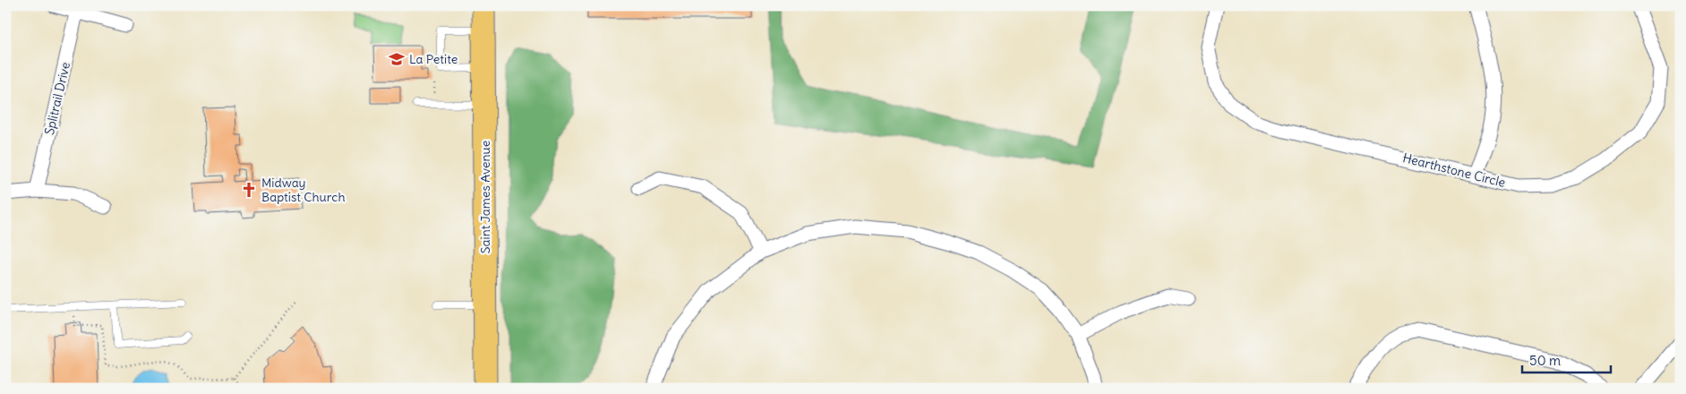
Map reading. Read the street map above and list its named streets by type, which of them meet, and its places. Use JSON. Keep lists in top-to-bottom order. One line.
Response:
{"streets":{"main road":["Saint James Avenue"],"street":["Splitrail Drive","Hearthstone Circle"]},"places":{"school or university":["La Petite"],"church":["Midway Baptist Church"]},"scale_bar":"50 m"}
